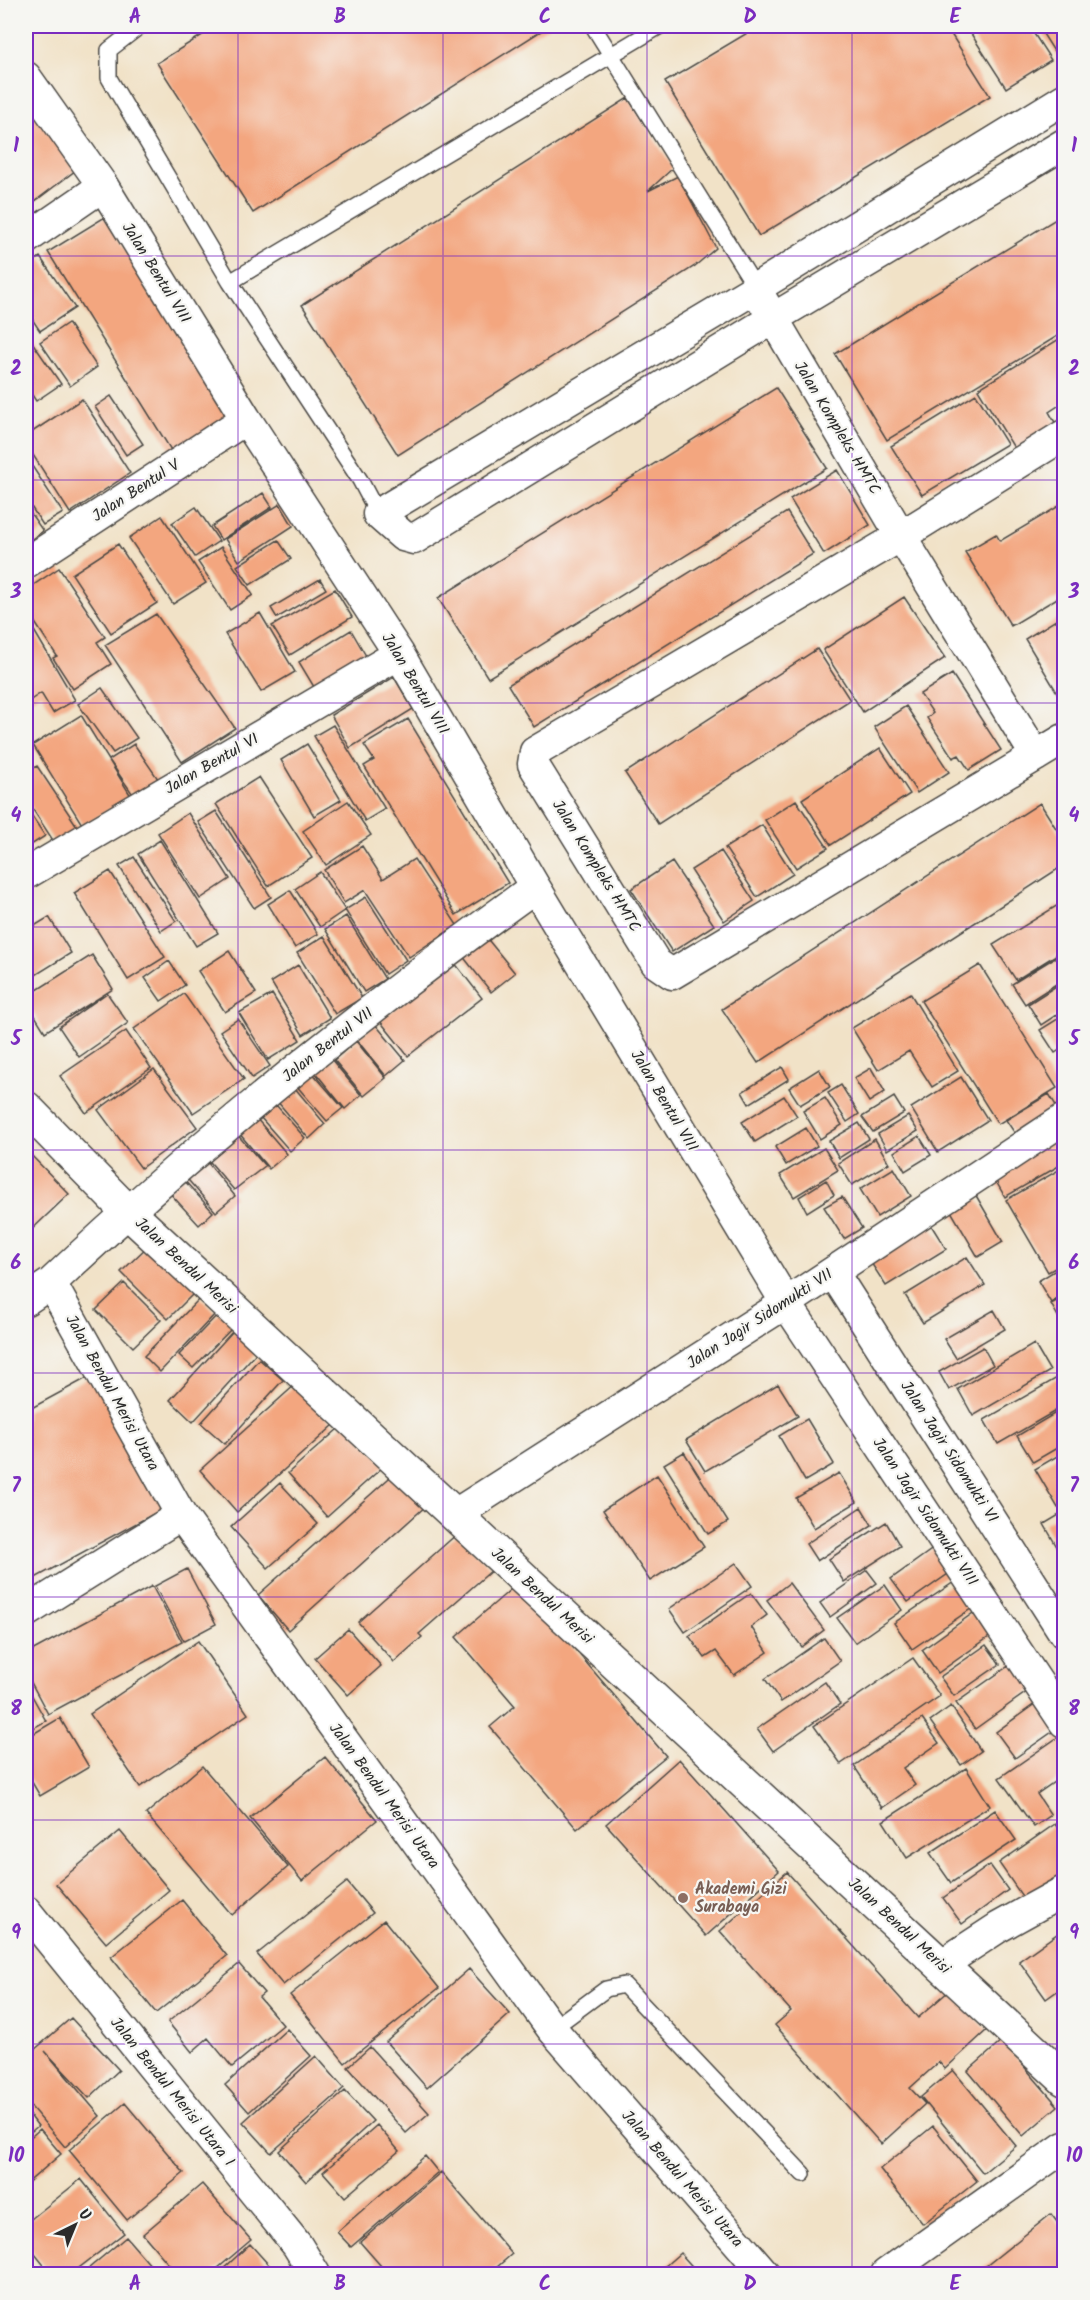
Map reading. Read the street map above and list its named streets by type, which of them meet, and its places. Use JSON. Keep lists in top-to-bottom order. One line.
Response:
{"streets":{"street":["Jalan Bentul VIII","Jalan Kompleks HMTC","Jalan Bentul V","Jalan Bentul VI","Jalan Bentul VII","Jalan Bendul Merisi","Jalan Jagir Sidomukti VII","Jalan Bendul Merisi Utara","Jalan Jagir Sidomukti VI","Jalan Jagir Sidomukti VIII","Jalan Bendul Merisi Utara I"]},"crossings":[["Jalan Bentul VIII","Jalan Bentul V"],["Jalan Bentul VIII","Jalan Bentul VI"],["Jalan Bentul VIII","Jalan Bentul VII"],["Jalan Bentul VIII","Jalan Jagir Sidomukti VII"],["Jalan Bentul VIII","Jalan Jagir Sidomukti VI"],["Jalan Bentul VIII","Jalan Jagir Sidomukti VIII"],["Jalan Bentul VII","Jalan Bendul Merisi"],["Jalan Bentul VII","Jalan Bendul Merisi Utara"],["Jalan Bendul Merisi","Jalan Jagir Sidomukti VII"],["Jalan Jagir Sidomukti VII","Jalan Jagir Sidomukti VI"],["Jalan Jagir Sidomukti VII","Jalan Jagir Sidomukti VIII"],["Jalan Jagir Sidomukti VI","Jalan Jagir Sidomukti VIII"]],"places":["Akademi Gizi Surabaya"],"north":"top right","grid":{"columns":["A","B","C","D","E"],"rows":["1","2","3","4","5","6","7","8","9","10"]}}
